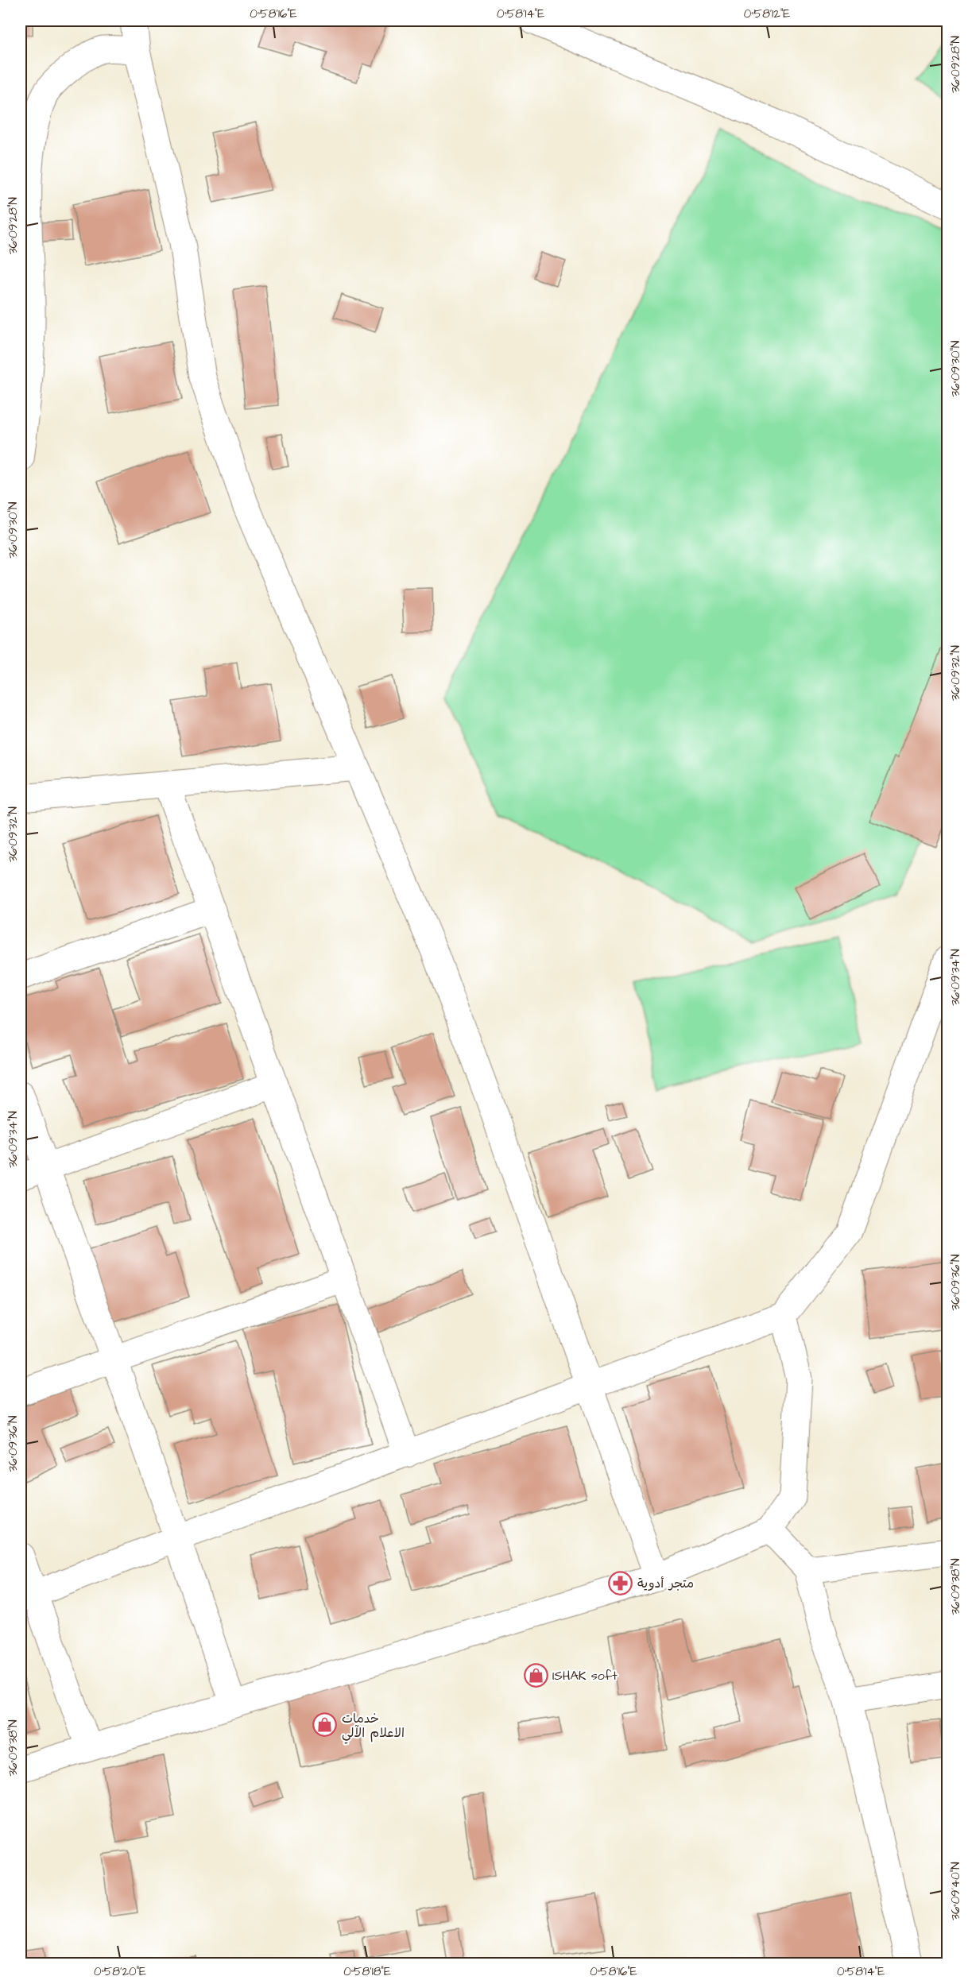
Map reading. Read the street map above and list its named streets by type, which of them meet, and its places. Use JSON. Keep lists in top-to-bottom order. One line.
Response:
{"places":{"pharmacy":["متجر أدوية"],"shop":["ISHAK soft","خدمات الاعلام الآلي"]},"coordinates":["0°58'16\"E","0°58'14\"E","0°58'12\"E","36°09'28\"N","36°09'30\"N","36°09'32\"N","36°09'34\"N","36°09'36\"N","36°09'38\"N","36°09'40\"N","0°58'20\"E","0°58'18\"E"]}
